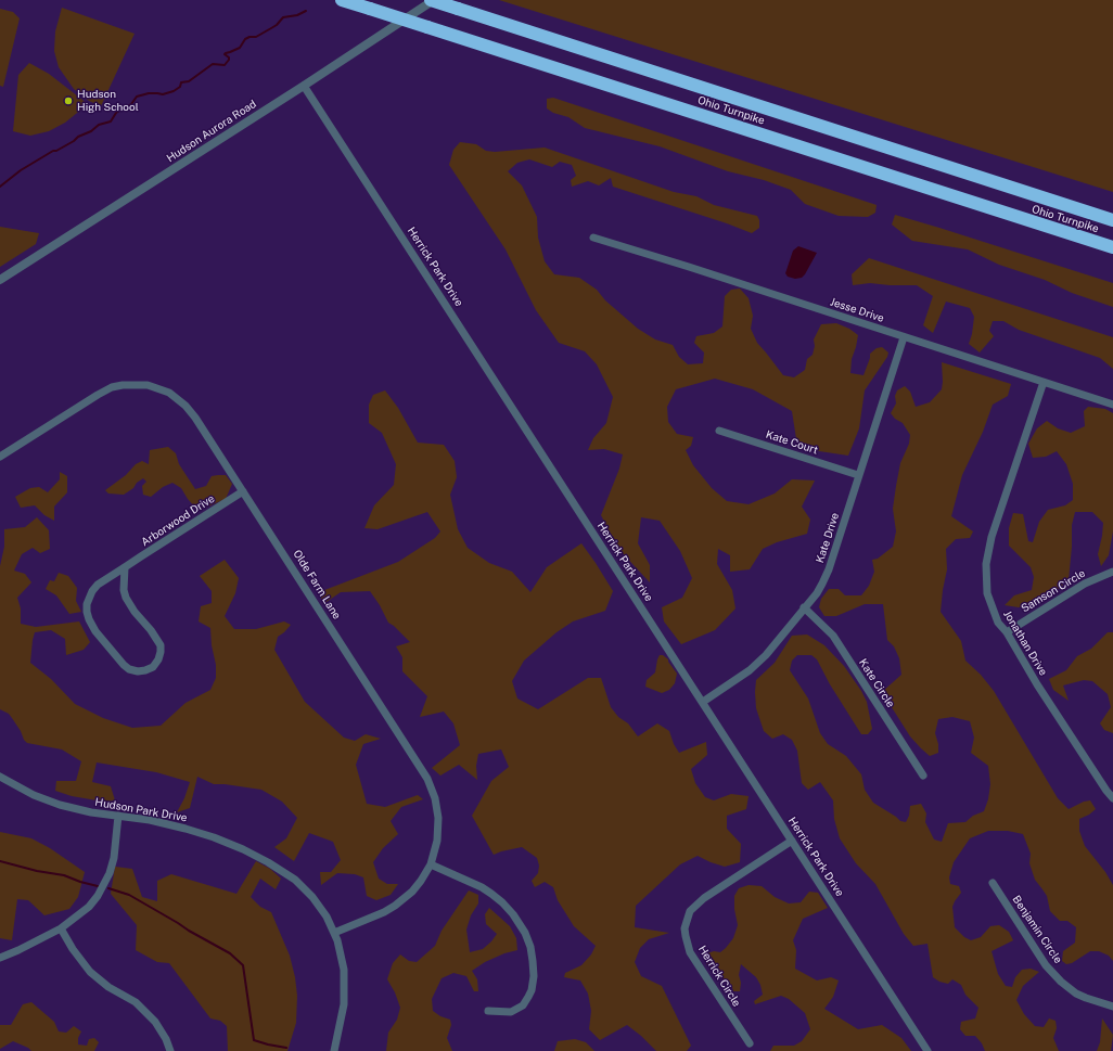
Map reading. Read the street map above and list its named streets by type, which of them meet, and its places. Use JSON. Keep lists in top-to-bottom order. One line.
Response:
{"streets":{"highway":["Ohio Turnpike"],"street":["Hudson Aurora Road","Herrick Park Drive","Jesse Drive","Kate Court","Arborwood Drive","Kate Drive","Olde Farm Lane","Samson Circle","Jonathan Drive","Kate Circle","Hudson Park Drive","Benjamin Circle","Herrick Circle"]},"crossings":[["Ohio Turnpike","Hudson Aurora Road"],["Hudson Aurora Road","Herrick Park Drive"],["Herrick Park Drive","Kate Drive"],["Herrick Park Drive","Herrick Circle"],["Jesse Drive","Kate Drive"],["Jesse Drive","Jonathan Drive"],["Kate Court","Kate Drive"],["Arborwood Drive","Olde Farm Lane"],["Kate Drive","Kate Circle"],["Olde Farm Lane","Hudson Park Drive"],["Samson Circle","Jonathan Drive"]],"places":["Hudson High School"]}
